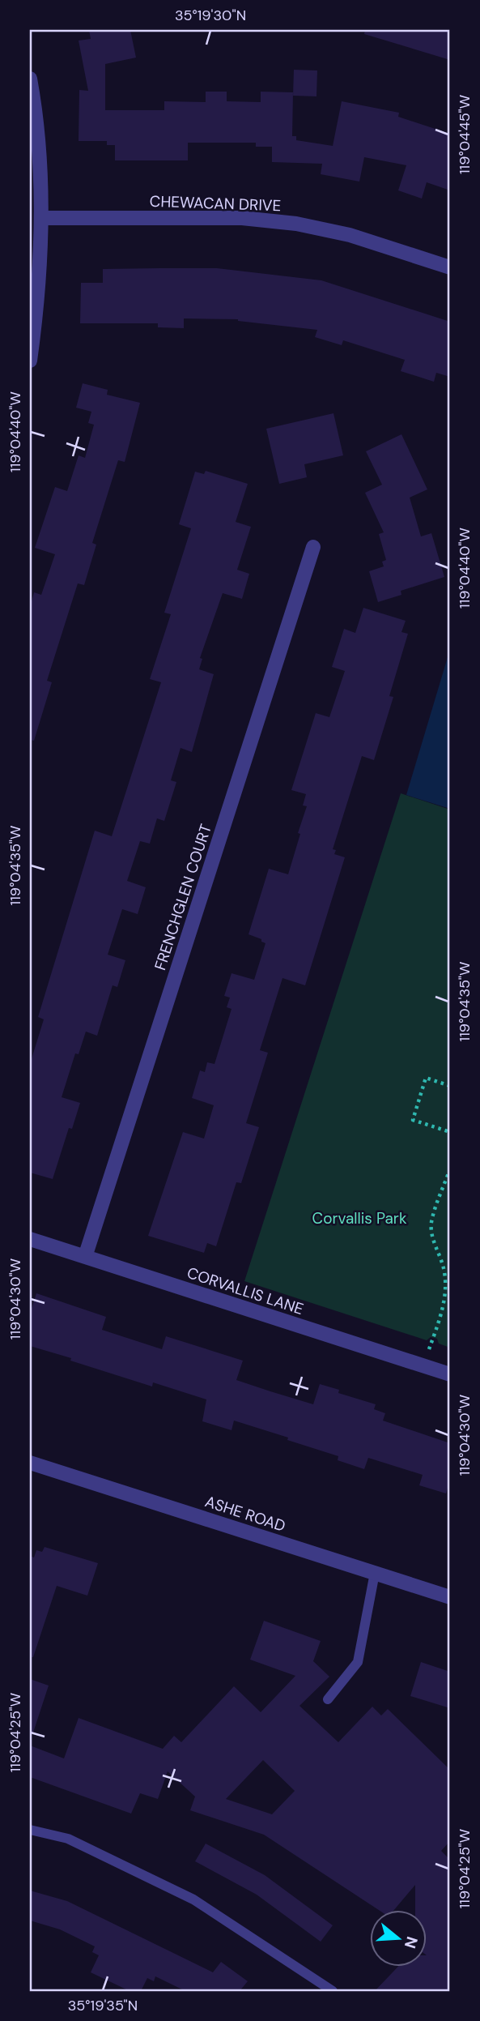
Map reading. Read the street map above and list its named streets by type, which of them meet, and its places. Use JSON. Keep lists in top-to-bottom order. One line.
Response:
{"streets":{"street":["CHEWACAN DRIVE","FRENCHGLEN COURT","CORVALLIS LANE","ASHE ROAD"]},"crossings":[["FRENCHGLEN COURT","CORVALLIS LANE"]],"parks":["Corvallis Park"],"north":"right","coordinates":["35°19'30\"N","119°04'45\"W","119°04'40\"W","119°04'35\"W","119°04'30\"W","119°04'25\"W","35°19'35\"N"]}
